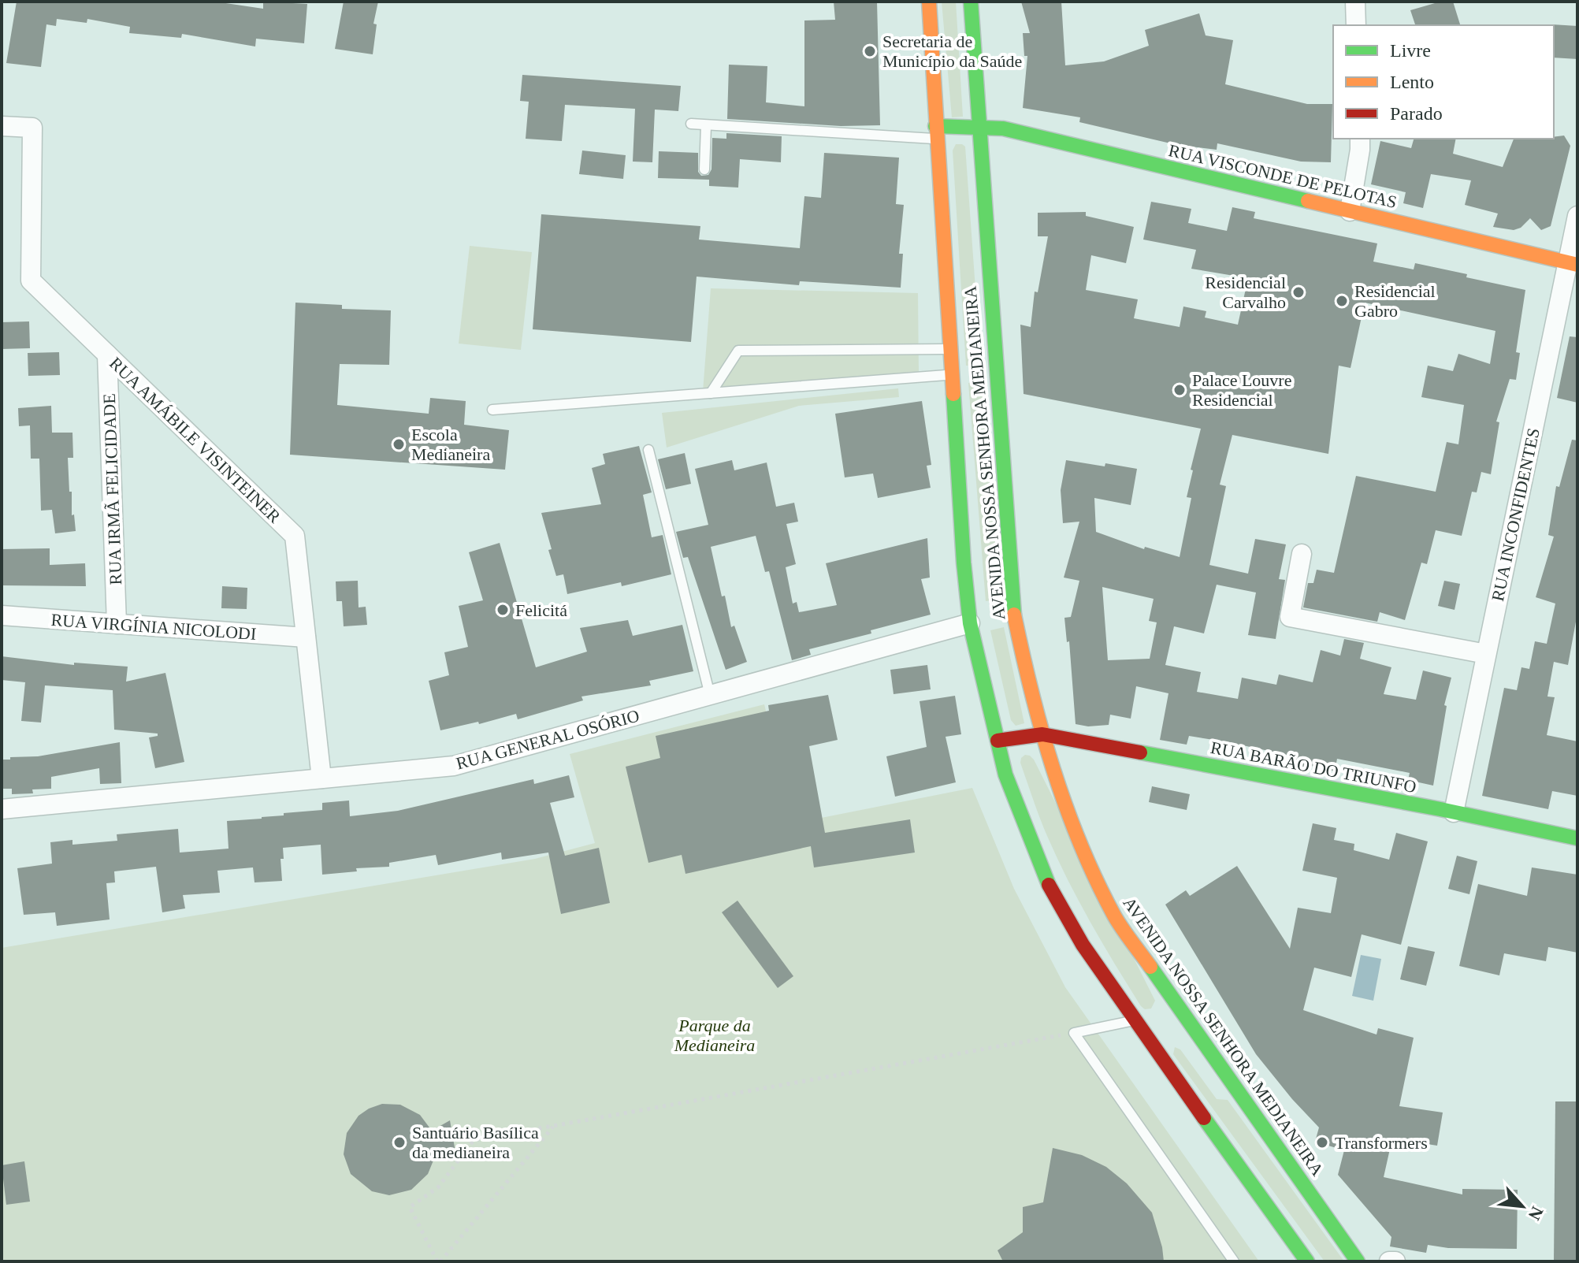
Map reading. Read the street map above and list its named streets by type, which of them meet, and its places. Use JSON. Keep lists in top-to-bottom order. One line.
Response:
{"streets":{"main road":["RUA VISCONDE DE PELOTAS","AVENIDA NOSSA SENHORA MEDIANEIRA","RUA BARÃO DO TRIUNFO"],"street":["RUA AMÁBILE VISINTEINER","RUA IRMÃ FELICIDADE","RUA INCONFIDENTES","RUA VIRGÍNIA NICOLODI","RUA GENERAL OSÓRIO"]},"crossings":[["RUA VISCONDE DE PELOTAS","AVENIDA NOSSA SENHORA MEDIANEIRA"],["RUA VISCONDE DE PELOTAS","RUA INCONFIDENTES"],["RUA AMÁBILE VISINTEINER","RUA IRMÃ FELICIDADE"],["RUA AMÁBILE VISINTEINER","RUA VIRGÍNIA NICOLODI"],["RUA AMÁBILE VISINTEINER","RUA GENERAL OSÓRIO"],["AVENIDA NOSSA SENHORA MEDIANEIRA","RUA GENERAL OSÓRIO"],["AVENIDA NOSSA SENHORA MEDIANEIRA","RUA BARÃO DO TRIUNFO"],["RUA IRMÃ FELICIDADE","RUA VIRGÍNIA NICOLODI"],["RUA INCONFIDENTES","RUA BARÃO DO TRIUNFO"]],"parks":["Parque da Medianeira"],"places":["Secretaria de Município da Saúde","Residencial Carvalho","Residencial Gabro","Palace Louvre Residencial","Escola Medianeira","Felicitá","Santuário Basílica da medianeira","Transformers"],"legend":["Livre","Lento","Parado"],"north":"bottom right"}
